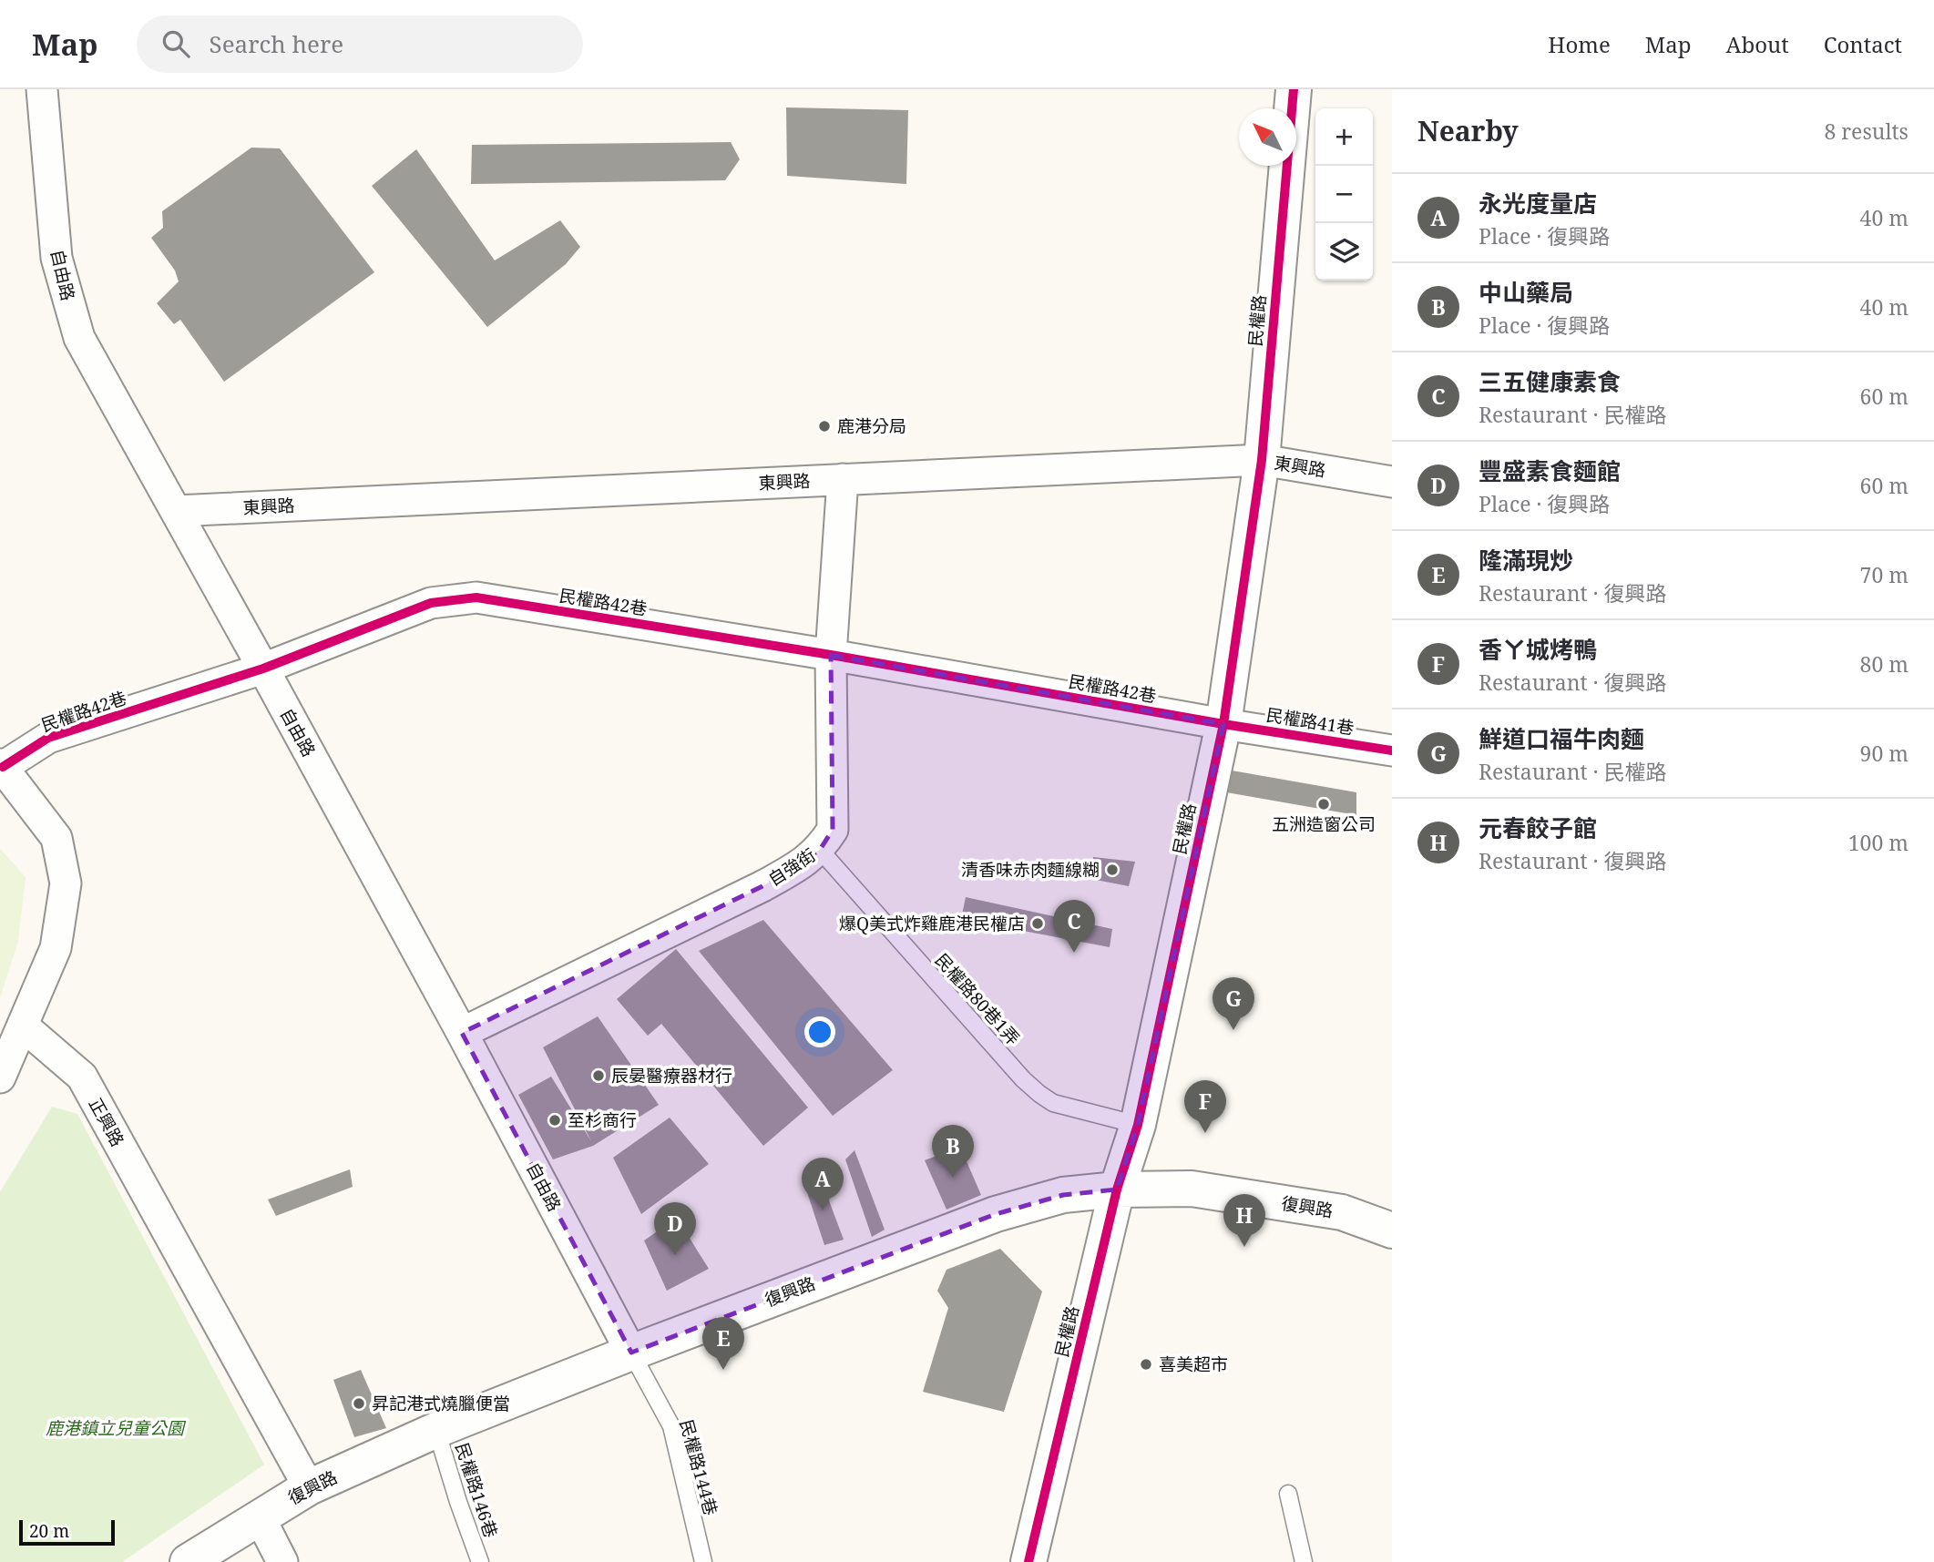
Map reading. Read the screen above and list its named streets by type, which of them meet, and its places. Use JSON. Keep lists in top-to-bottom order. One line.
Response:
{"streets":{"street":["自由路","民權路","東興路","民權路42巷","民權路41巷","自強街","正興路","復興路"],"lane":["民權路80巷1弄","民權路144巷","民權路146巷"]},"crossings":[["自由路","東興路"],["自由路","民權路42巷"],["自由路","自強街"],["自由路","復興路"],["自由路","民權路144巷"],["民權路","東興路"],["民權路","民權路42巷"],["民權路","民權路41巷"],["民權路","民權路80巷1弄"],["民權路","復興路"],["東興路","自強街"],["民權路42巷","民權路41巷"],["民權路42巷","自強街"],["自強街","民權路80巷1弄"],["正興路","復興路"],["復興路","民權路144巷"],["復興路","民權路146巷"]],"parks":["鹿港鎮立兒童公園"],"places":["鹿港分局","五洲造窗公司","清香味赤肉麵線糊","爆Q美式炸雞鹿港民權店","辰晏醫療器材行","至杉商行","喜美超市","昇記港式燒臘便當"],"scale_bar":"20 m","north":"top left","page":{"header":"Map","search":"Search here","nav":["Home","Map","About","Contact"],"heading":["Nearby","8 results"],"map_buttons":["+","−"],"list":[{"mark":"A","name":"永光度量店","note":"Place · 復興路","value":"40 m"},{"mark":"B","name":"中山藥局","note":"Place · 復興路","value":"40 m"},{"mark":"C","name":"三五健康素食","note":"Restaurant · 民權路","value":"60 m"},{"mark":"D","name":"豐盛素食麵館","note":"Place · 復興路","value":"60 m"},{"mark":"E","name":"隆滿現炒","note":"Restaurant · 復興路","value":"70 m"},{"mark":"F","name":"香ㄚ城烤鴨","note":"Restaurant · 復興路","value":"80 m"},{"mark":"G","name":"鮮道口福牛肉麵","note":"Restaurant · 民權路","value":"90 m"},{"mark":"H","name":"元春餃子館","note":"Restaurant · 復興路","value":"100 m"}],"pins":["C","G","F","B","A","H","D","E"],"scale":"20 m"}}
